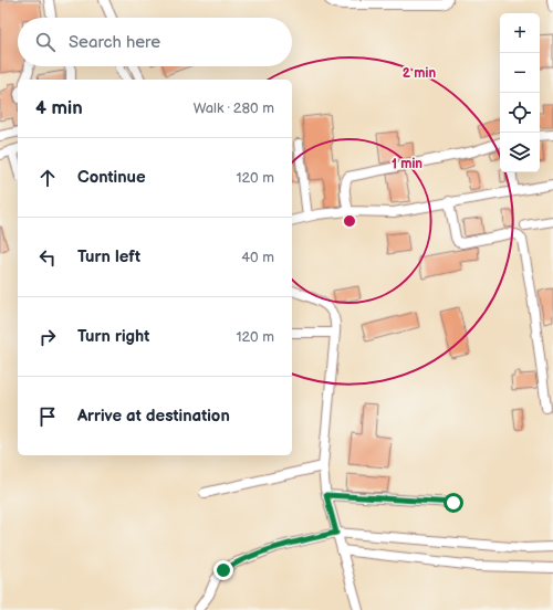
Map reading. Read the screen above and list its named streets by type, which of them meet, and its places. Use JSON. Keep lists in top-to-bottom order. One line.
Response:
{"page":{"map_buttons":["+","−"],"search":"Search here","heading":["4 min","Walk · 280 m"],"list":[["Continue","120 m"],["Turn left","40 m"],["Turn right","120 m"],"Arrive at destination"]},"rings":["2 min","1 min"]}
